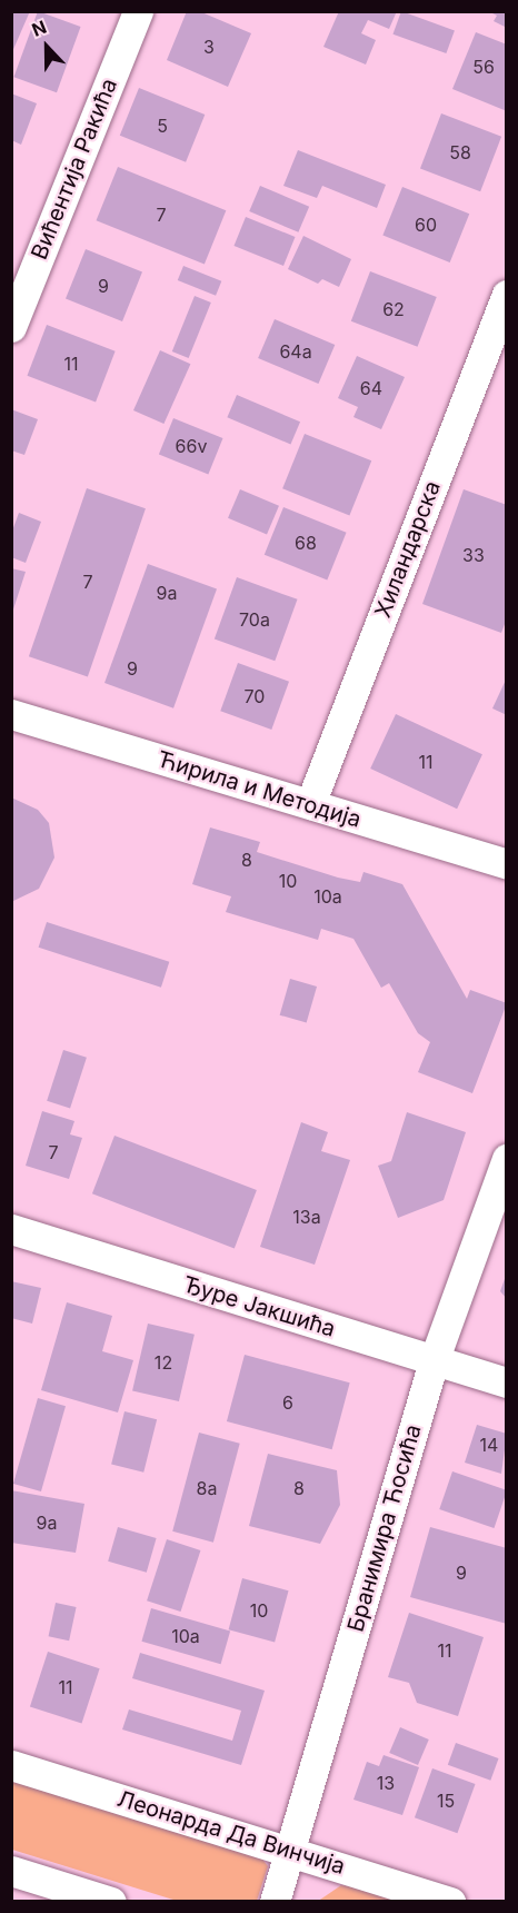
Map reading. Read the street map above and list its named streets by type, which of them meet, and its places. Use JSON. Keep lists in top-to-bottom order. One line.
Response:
{"streets":{"street":["Вићентија Ракића","Хиландарска","Ћирила и Методија","Ђуре Јакшића","Бранимира Ћосића","Леонарда Да Винчија"]},"crossings":[["Хиландарска","Ћирила и Методија"],["Ђуре Јакшића","Бранимира Ћосића"],["Бранимира Ћосића","Леонарда Да Винчија"]],"house_numbers":["3","56","5","58","7","60","9","62","64a","11","64","66v","68","33","7","9a","70a","9","70","11","8","10","10a","7","13a","12","6","14","8a","8","9a","9","10","10a","11","11","13","15"],"north":"top"}
